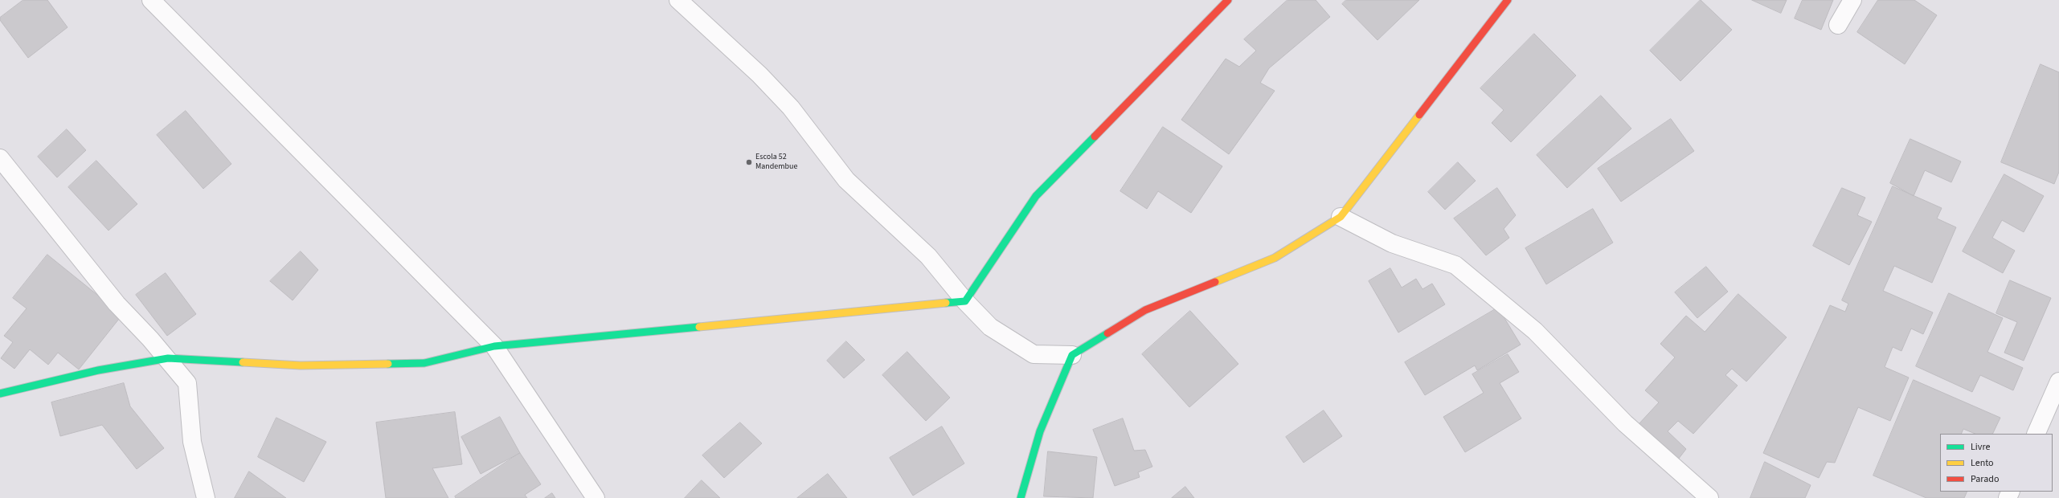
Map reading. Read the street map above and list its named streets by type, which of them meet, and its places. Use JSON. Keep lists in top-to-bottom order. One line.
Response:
{"places":["Escola 52 Mandembue"],"legend":["Livre","Lento","Parado"]}
